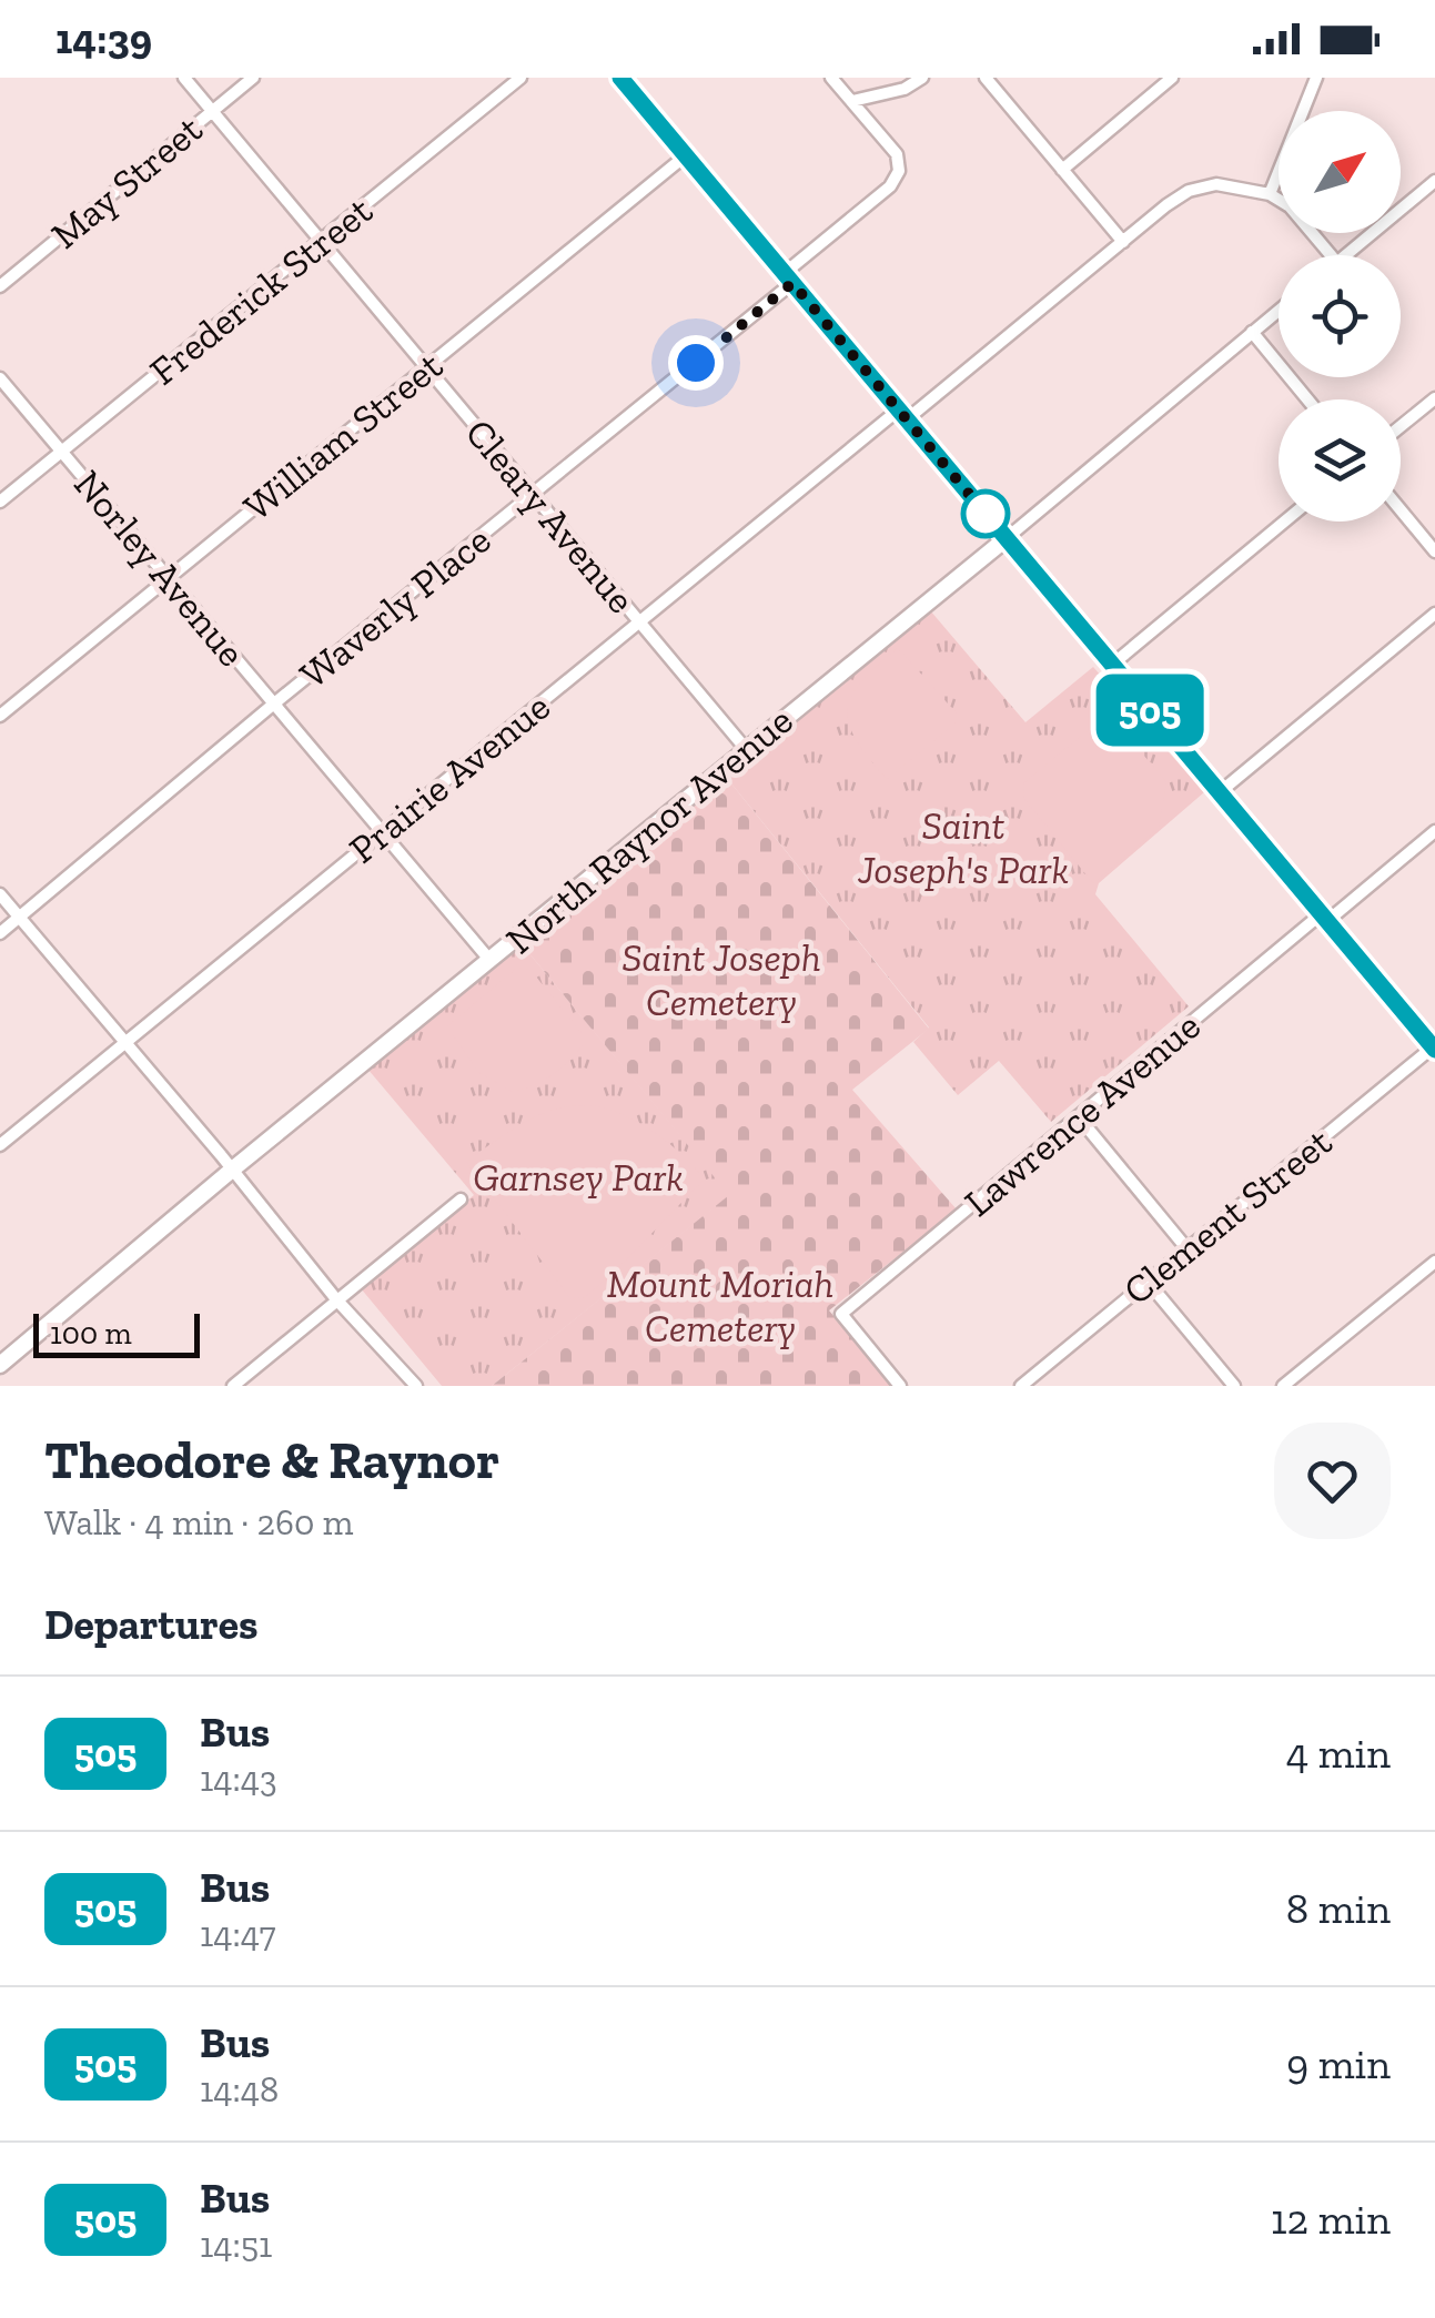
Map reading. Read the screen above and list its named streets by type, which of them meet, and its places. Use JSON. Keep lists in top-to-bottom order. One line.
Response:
{"streets":{"main road":["North Raynor Avenue"],"street":["May Street","Frederick Street","William Street","Cleary Avenue","Norley Avenue","Waverly Place","Prairie Avenue","Lawrence Avenue","Clement Street"]},"crossings":[["May Street","Cleary Avenue"],["Frederick Street","Cleary Avenue"],["Frederick Street","Norley Avenue"],["William Street","Cleary Avenue"],["William Street","Norley Avenue"],["Cleary Avenue","Waverly Place"],["Cleary Avenue","Prairie Avenue"],["Cleary Avenue","North Raynor Avenue"],["Norley Avenue","Waverly Place"],["Norley Avenue","Prairie Avenue"],["Norley Avenue","North Raynor Avenue"]],"parks":["Saint Joseph's Park","Saint Joseph Cemetery","Garnsey Park","Mount Moriah Cemetery"],"lines":["bus line 505"],"scale_bar":"100 m","north":"top right","page":{"status":"14:39","on_map":"505","scale":"100 m","heading":[["Theodore & Raynor","Walk · 4 min · 260 m"],"Departures"],"list":[{"mark":"505","name":"Bus","note":"14:43","value":"4 min"},{"mark":"505","name":"Bus","note":"14:47","value":"8 min"},{"mark":"505","name":"Bus","note":"14:48","value":"9 min"},{"mark":"505","name":"Bus","note":"14:51","value":"12 min"}]}}
